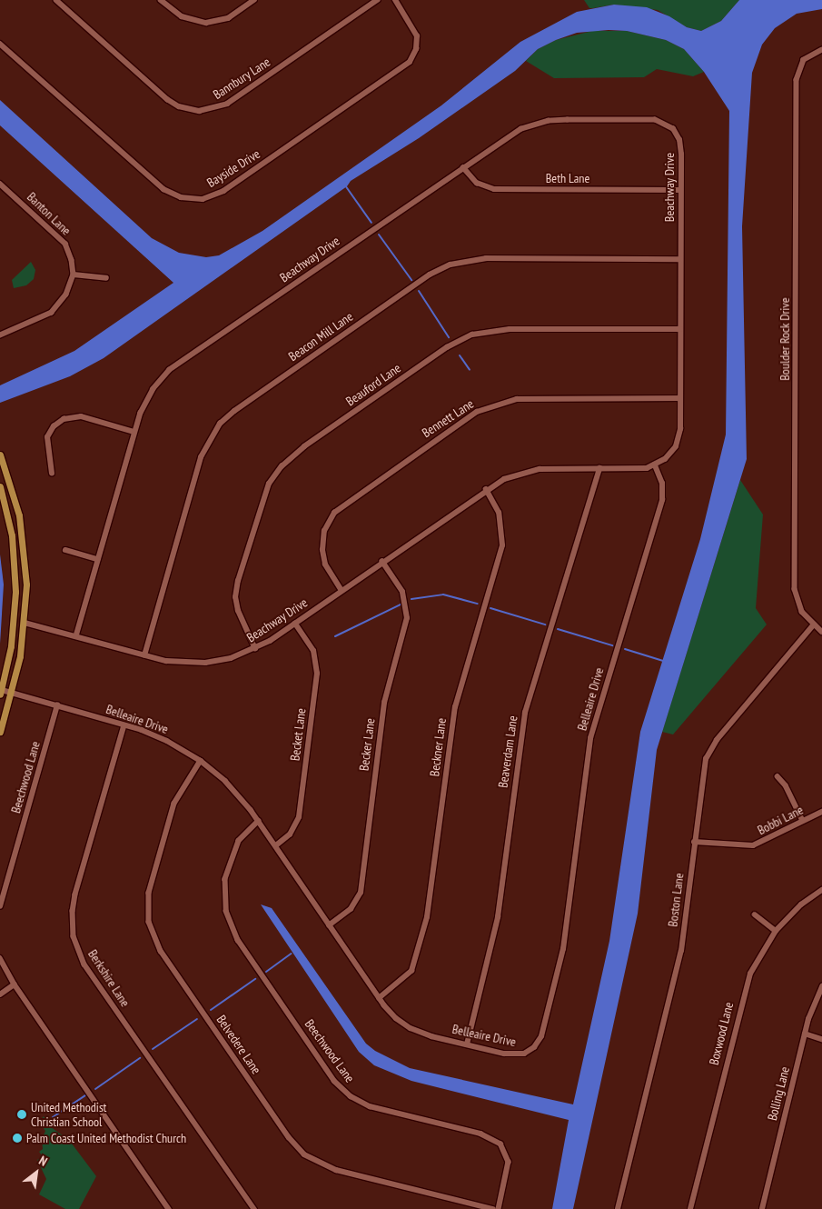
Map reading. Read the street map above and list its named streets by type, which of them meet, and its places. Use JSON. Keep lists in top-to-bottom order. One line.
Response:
{"streets":{"street":["Bannbury Lane","Bayside Drive","Beth Lane","Beachway Drive","Banton Lane","Beacon Mill Lane","Boulder Rock Drive","Beauford Lane","Bennett Lane","Belleaire Drive","Becket Lane","Becker Lane","Beckner Lane","Beaverdam Lane","Beechwood Lane","Bobbi Lane","Boston Lane","Berkshire Lane","Boxwood Lane","Belvedere Lane","Bolling Lane"]},"crossings":[["Beth Lane","Beachway Drive"],["Beachway Drive","Beacon Mill Lane"],["Beachway Drive","Beauford Lane"],["Beachway Drive","Bennett Lane"],["Beachway Drive","Belleaire Drive"],["Beachway Drive","Becket Lane"],["Beachway Drive","Becker Lane"],["Beachway Drive","Beckner Lane"],["Beachway Drive","Beaverdam Lane"],["Boulder Rock Drive","Boston Lane"],["Belleaire Drive","Becket Lane"],["Belleaire Drive","Becker Lane"],["Belleaire Drive","Beckner Lane"],["Belleaire Drive","Beaverdam Lane"],["Belleaire Drive","Beechwood Lane"],["Belleaire Drive","Berkshire Lane"],["Belleaire Drive","Belvedere Lane"],["Bobbi Lane","Boston Lane"]],"places":["United Methodist Christian School","Palm Coast United Methodist Church"],"north":"top right"}
